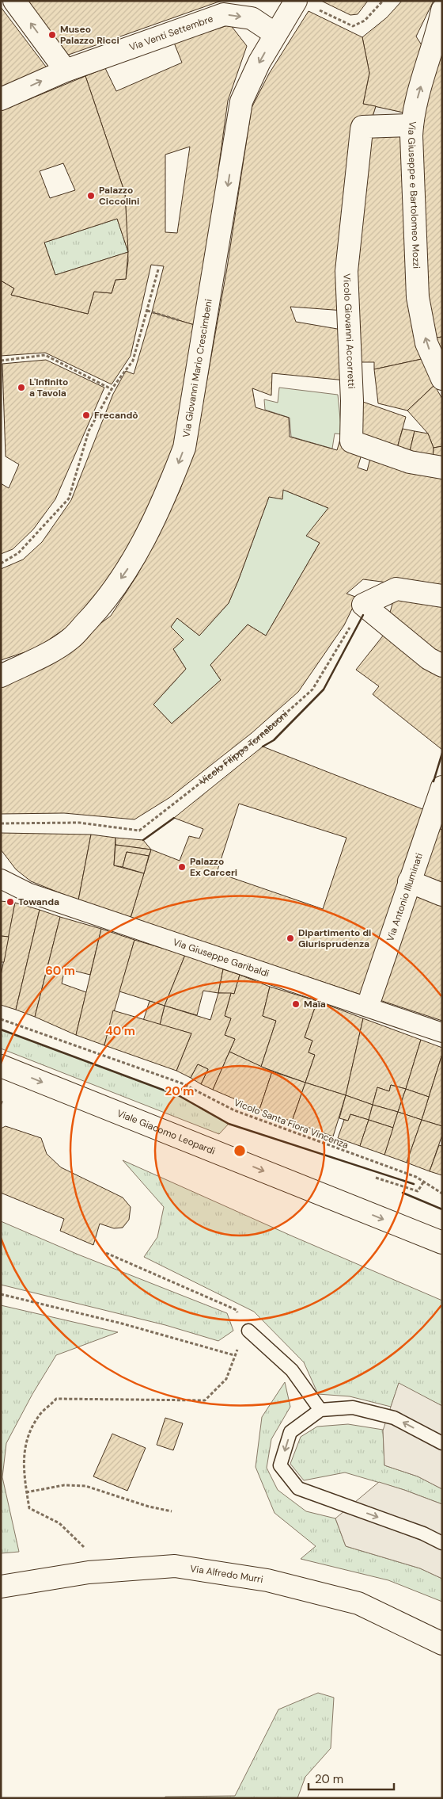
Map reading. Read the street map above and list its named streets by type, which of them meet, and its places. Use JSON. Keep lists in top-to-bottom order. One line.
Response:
{"streets":{"street":["Via Venti Settembre","Via Giuseppe e Bartolomeo Mozzi","Vicolo Giovanni Accorretti","Via Giovanni Mario Crescimbeni","Via Antonio Illuminati","Via Giuseppe Garibaldi","Viale Giacomo Leopardi","Via Alfredo Murri"],"path":["Vicolo Filippo Tornabuoni","Vicolo Santa Fiora Vincenza"]},"crossings":[["Via Venti Settembre","Via Giovanni Mario Crescimbeni"],["Via Giuseppe e Bartolomeo Mozzi","Vicolo Giovanni Accorretti"],["Via Antonio Illuminati","Via Giuseppe Garibaldi"]],"one_way":["Via Venti Settembre","Via Giuseppe e Bartolomeo Mozzi","Via Giovanni Mario Crescimbeni","Viale Giacomo Leopardi"],"places":["Museo Palazzo Ricci","Palazzo Ciccolini","L'Infinito a Tavola","Frecandò","Palazzo Ex Carceri","Towanda","Dipartimento di Giurisprudenza","Maïa"],"scale_bar":"20 m","rings":["60 m","40 m","20 m"]}
